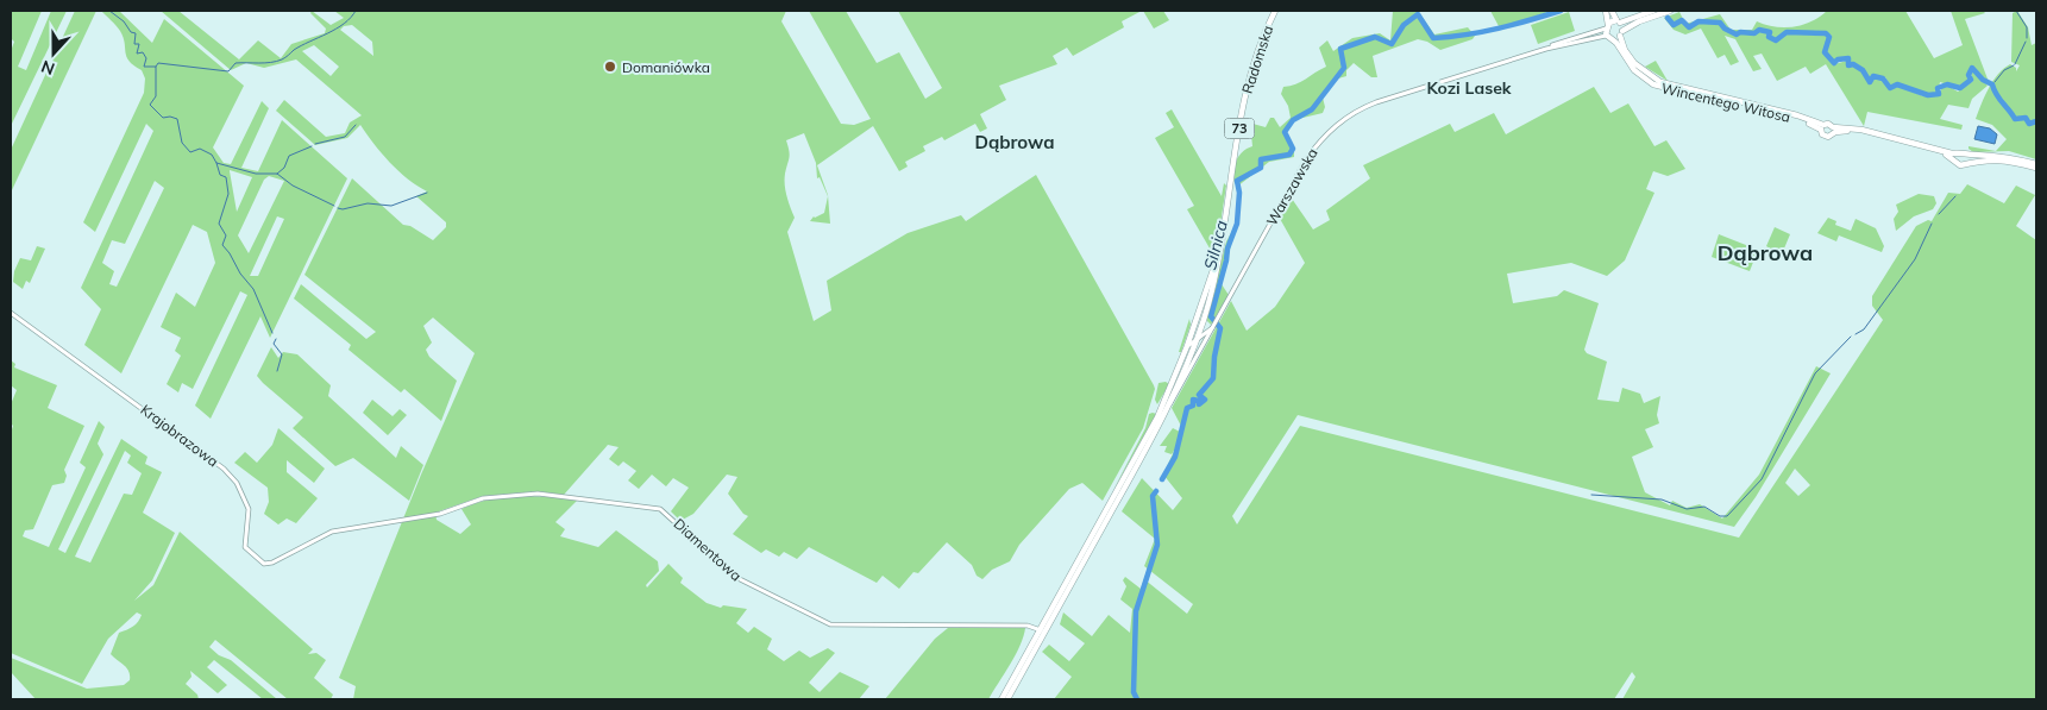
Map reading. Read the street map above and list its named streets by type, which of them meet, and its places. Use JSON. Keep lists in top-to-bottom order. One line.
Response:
{"streets":{"main road":["Radomska","Wincentego Witosa","73"],"street":["Warszawska","Krajobrazowa","Diamentowa"]},"crossings":[["Radomska","73"],["Wincentego Witosa","Warszawska"],["73","Warszawska"],["73","Diamentowa"],["Krajobrazowa","Diamentowa"]],"districts":["Kozi Lasek","Dąbrowa","Dąbrowa"],"water":["Silnica"],"places":["Domaniówka"],"north":"bottom"}
